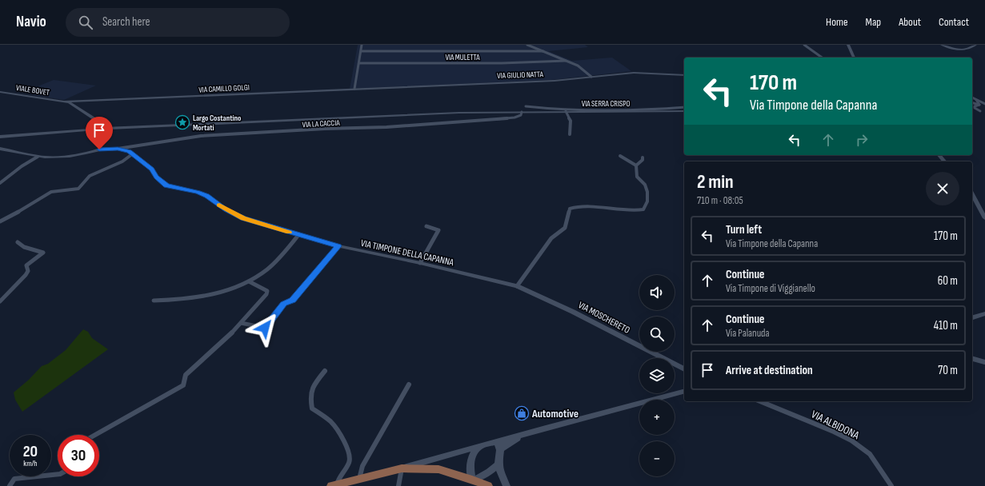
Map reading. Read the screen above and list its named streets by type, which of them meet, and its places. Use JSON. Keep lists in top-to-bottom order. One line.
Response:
{"streets":{"street":["VIA MULETTA","VIA GIULIO NATTA","VIA CAMILLO GOLGI","VIALE BOVET","VIA SERRA CRISPO","VIA LA CACCIA","VIA TIMPONE DELLA CAPANNA","VIA MOSCHERETO","VIA ALBIDONA"]},"crossings":[["VIA GIULIO NATTA","VIA CAMILLO GOLGI"],["VIA CAMILLO GOLGI","VIALE BOVET"],["VIA LA CACCIA","VIA TIMPONE DELLA CAPANNA"],["VIA TIMPONE DELLA CAPANNA","VIA MOSCHERETO"]],"places":{"place":["Largo Costantino Mortati"],"shop":["Automotive"]},"page":{"header":"Navio","search":"Search here","nav":["Home","Map","About","Contact"],"turn":["170 m","Via Timpone della Capanna"],"heading":["2 min","710 m · 08:05"],"list":[{"name":"Turn left","note":"Via Timpone della Capanna","value":"170 m"},{"name":"Continue","note":"Via Timpone di Viggianello","value":"60 m"},{"name":"Continue","note":"Via Palanuda","value":"410 m"},{"name":"Arrive at destination","value":"70 m"}],"map_buttons":["+","−"],"speed":"20 km/h","limit":"30"}}
